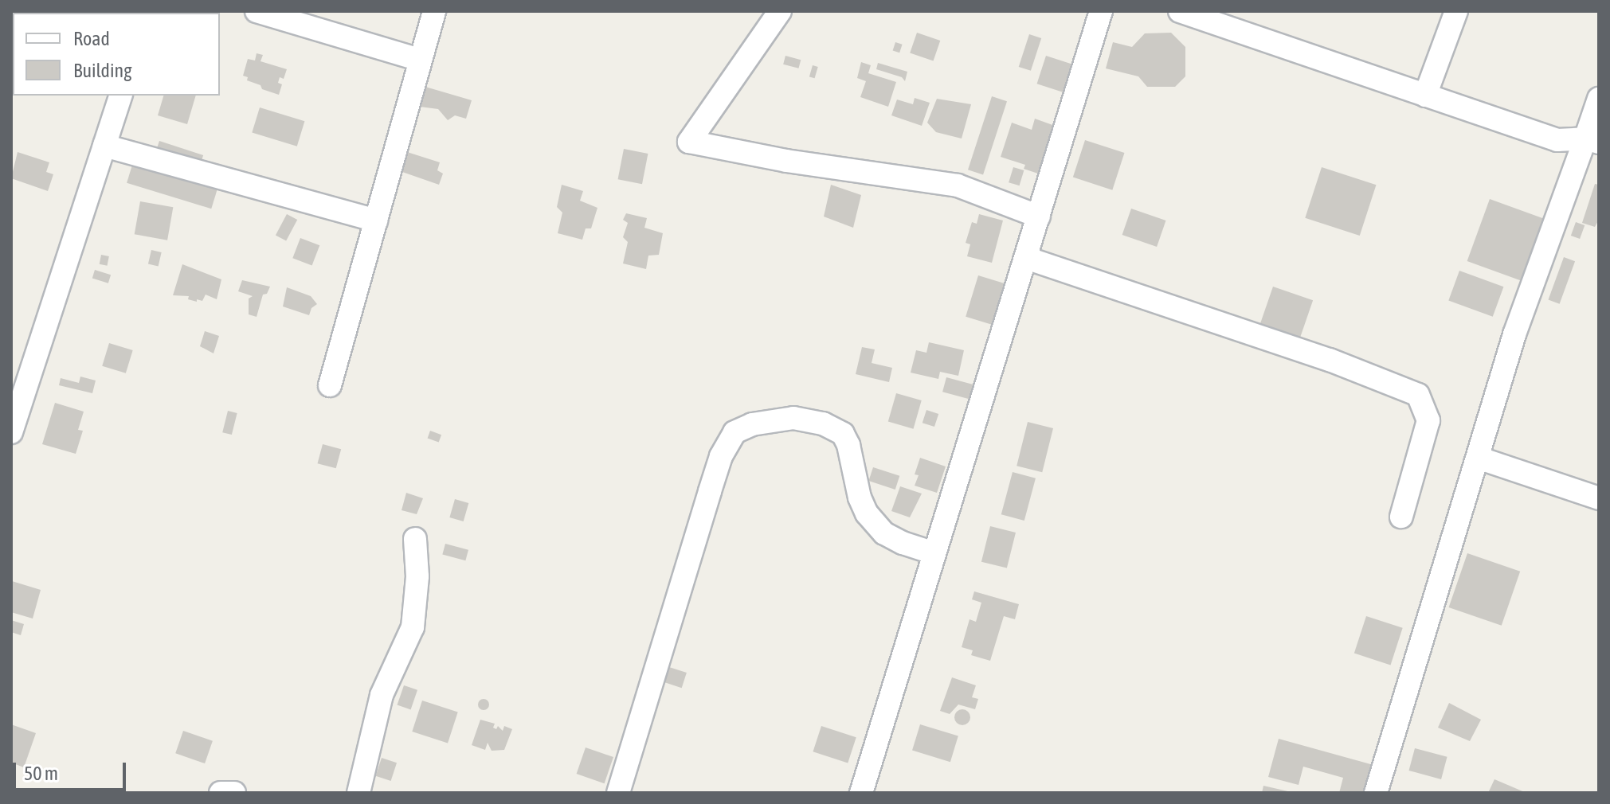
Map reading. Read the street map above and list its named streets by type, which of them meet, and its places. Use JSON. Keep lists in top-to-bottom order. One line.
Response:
{"legend":["Road","Building"],"scale_bar":"50 m"}
